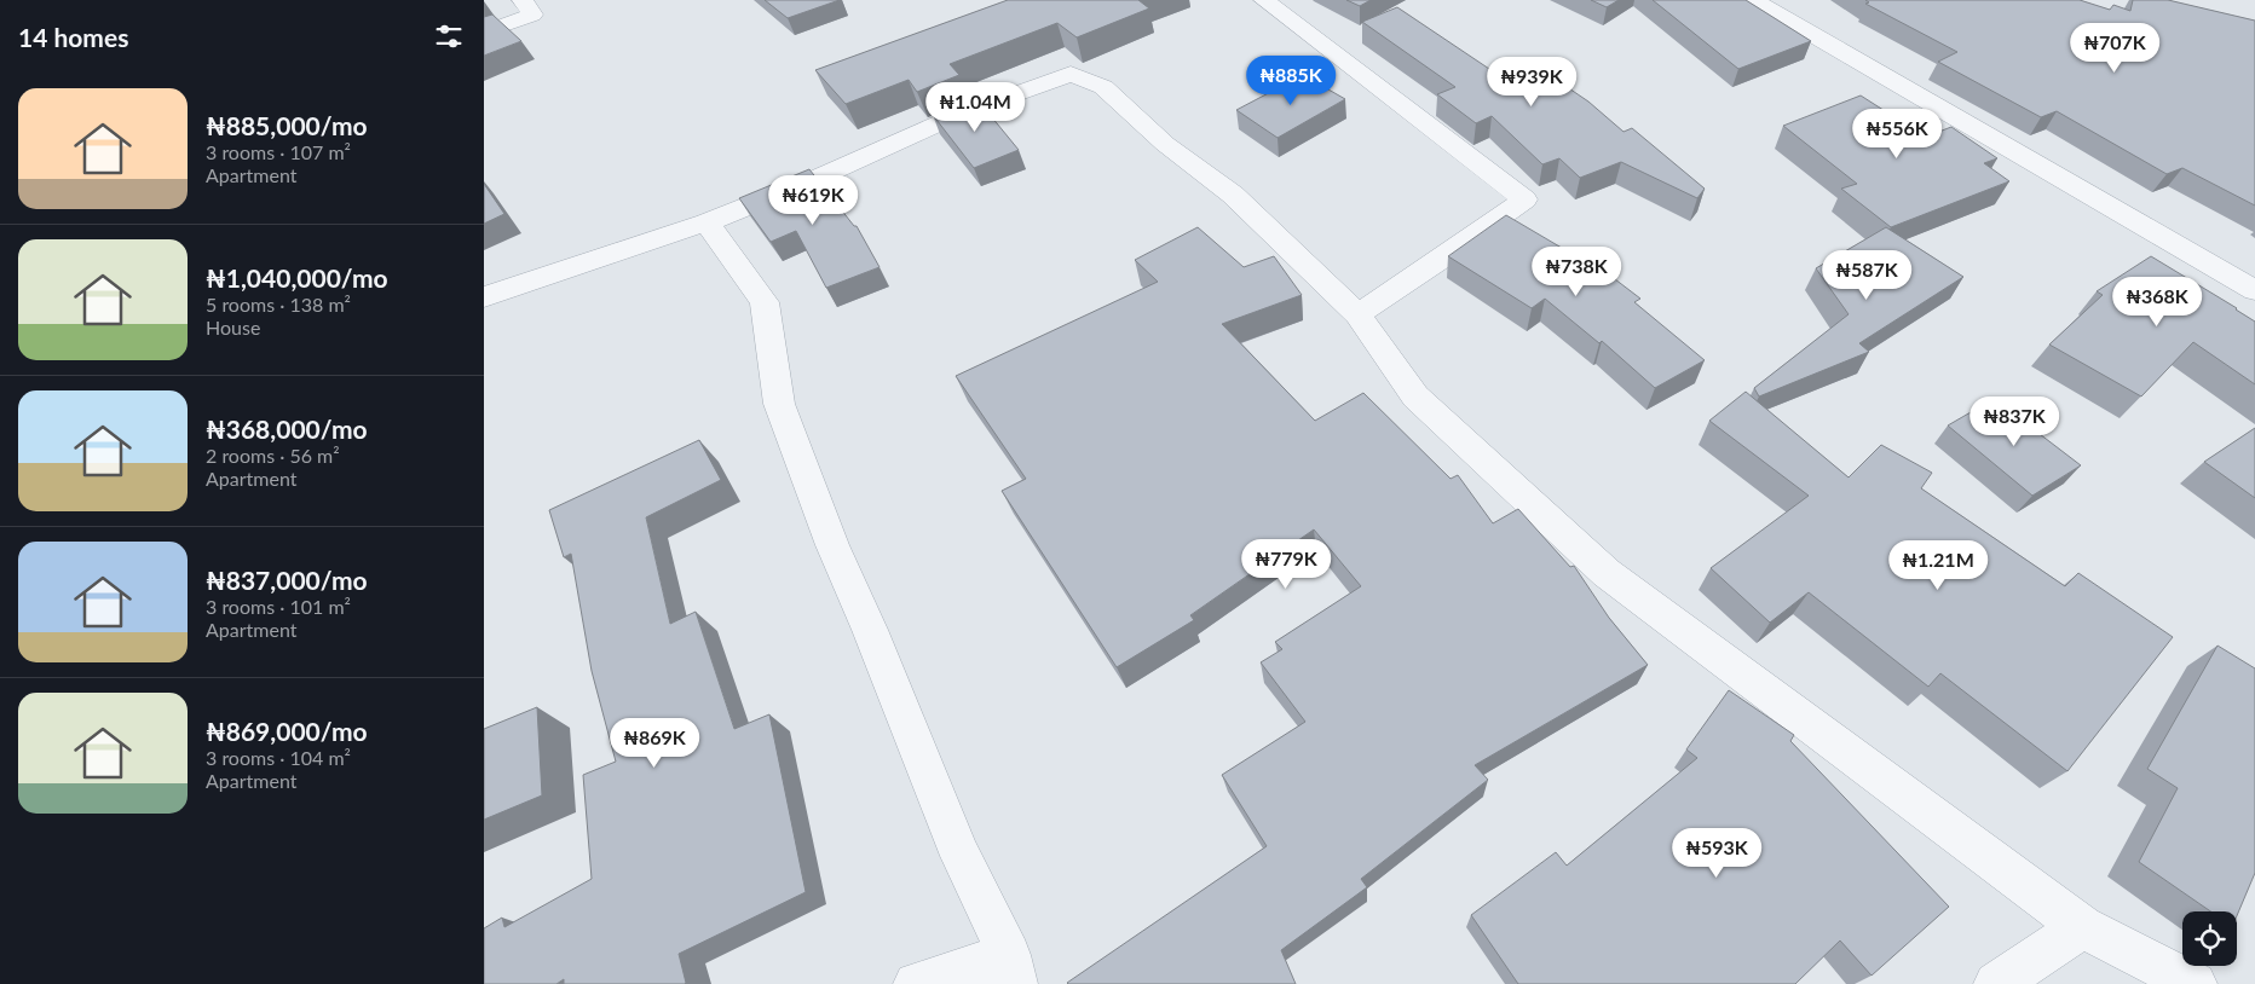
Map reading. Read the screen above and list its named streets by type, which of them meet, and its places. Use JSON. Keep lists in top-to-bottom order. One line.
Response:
{"page":{"heading":"14 homes","price":["₦707K","₦885K","₦939K","₦1.04M","₦556K","₦619K","₦738K","₦587K","₦368K","₦837K","₦779K","₦1.21M","₦869K","₦593K"],"list":[{"name":"₦885,000/mo","note":"3 rooms · 107 m² · Apartment"},{"name":"₦1,040,000/mo","note":"5 rooms · 138 m² · House"},{"name":"₦368,000/mo","note":"2 rooms · 56 m² · Apartment"},{"name":"₦837,000/mo","note":"3 rooms · 101 m² · Apartment"},{"name":"₦869,000/mo","note":"3 rooms · 104 m² · Apartment"}]}}
